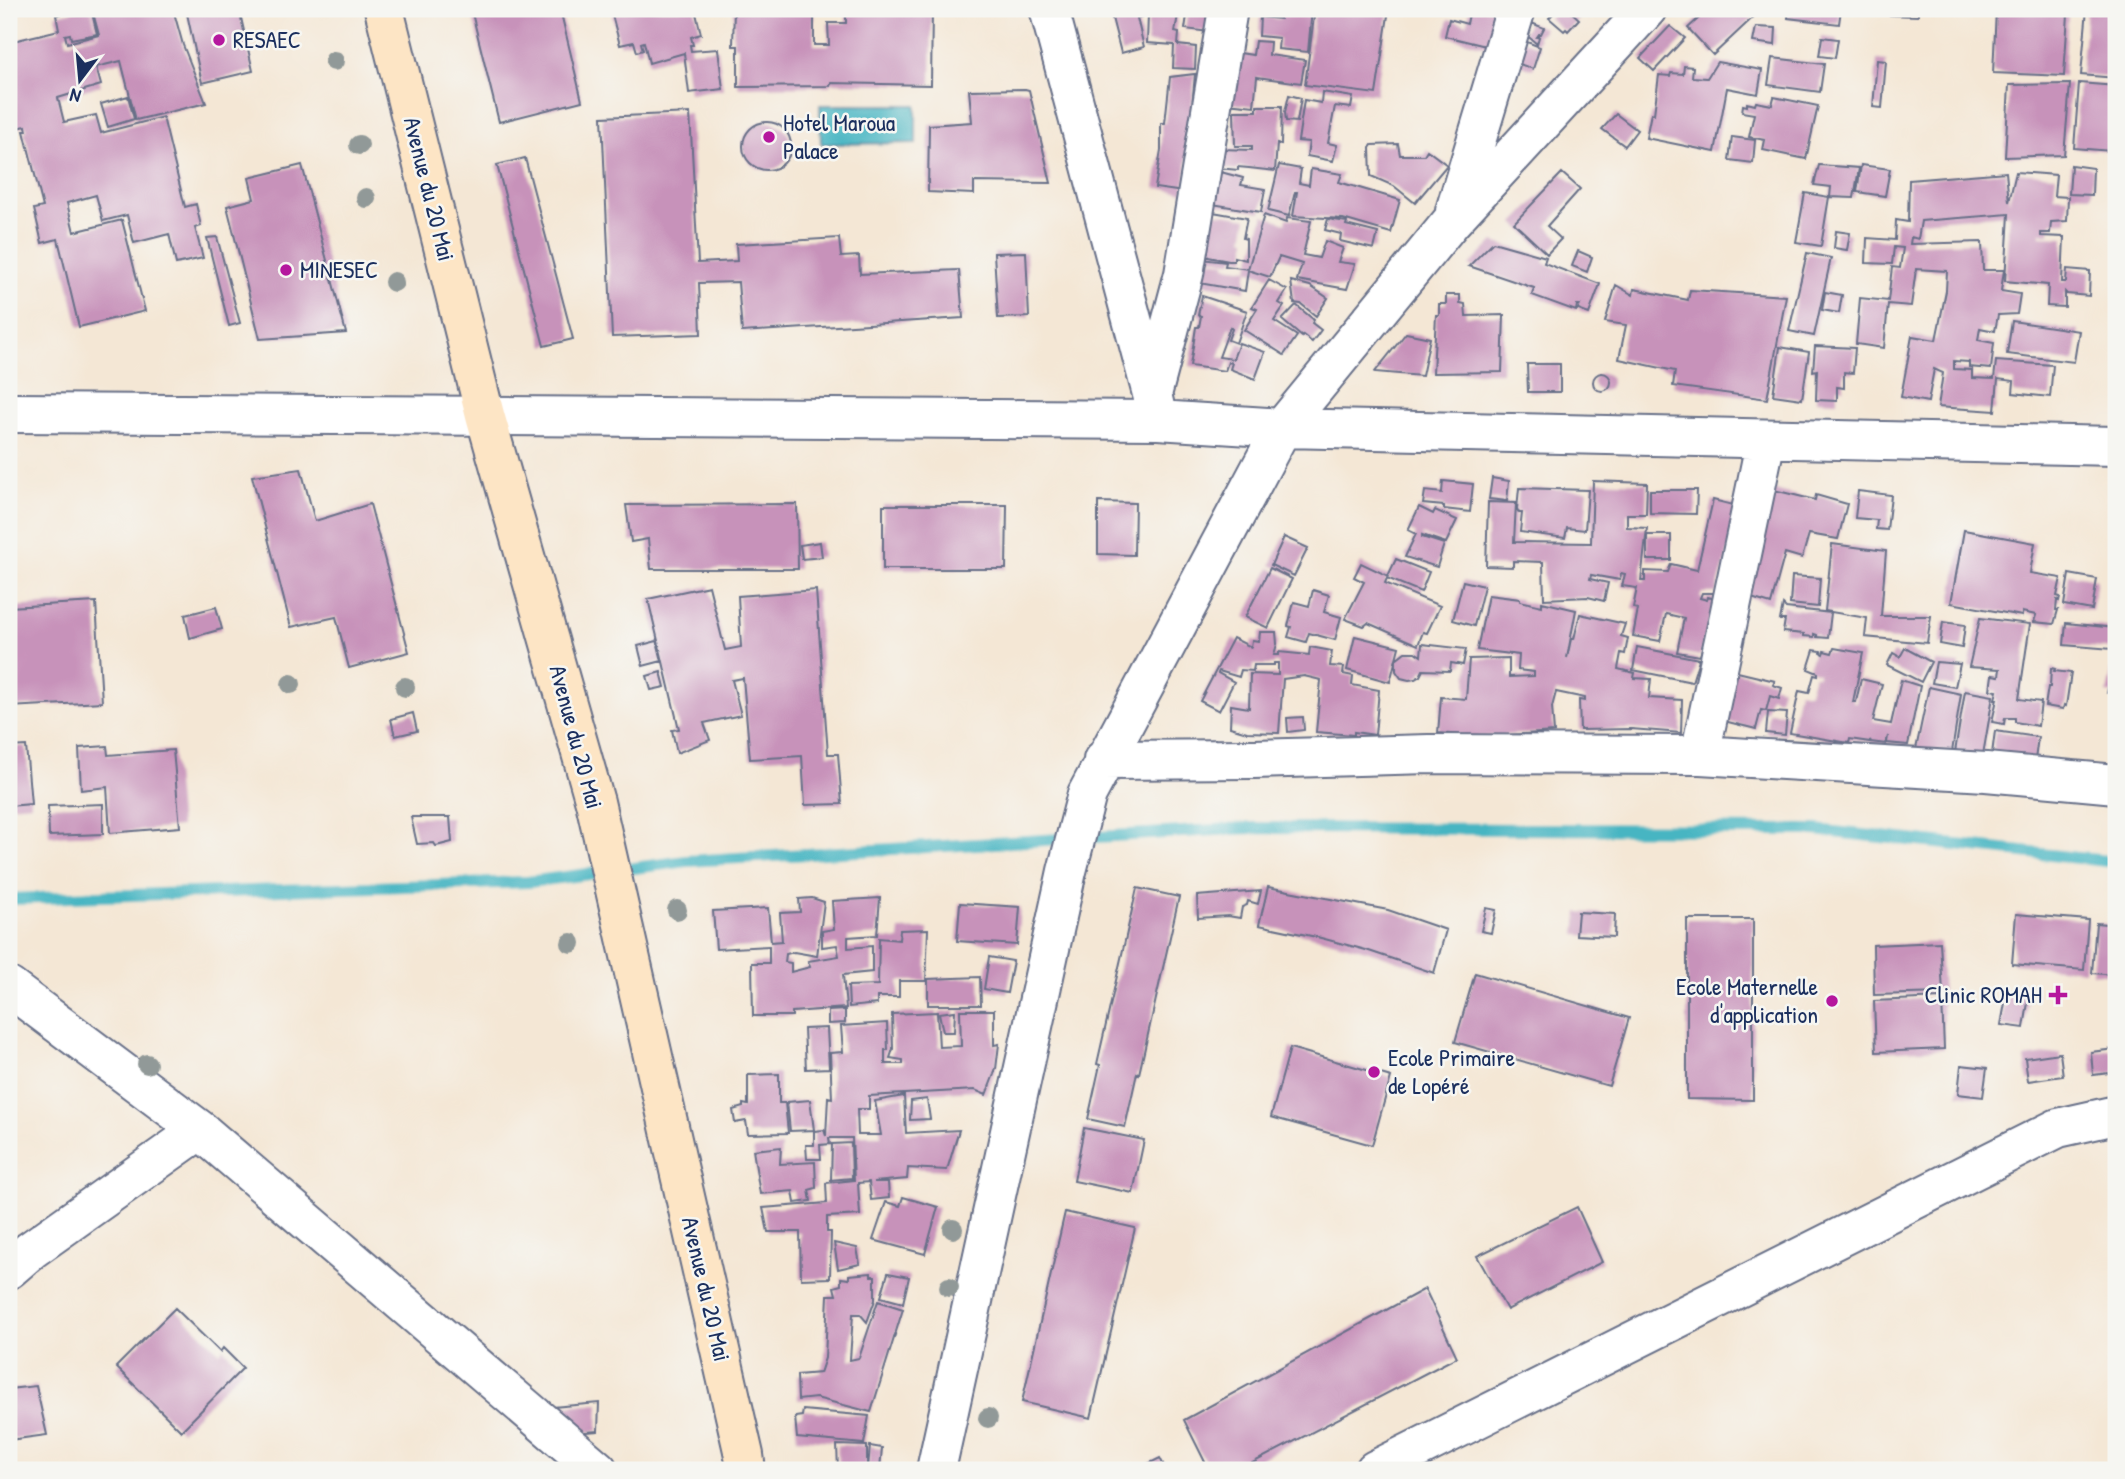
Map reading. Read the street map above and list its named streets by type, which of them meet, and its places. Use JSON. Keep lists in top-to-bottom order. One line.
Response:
{"streets":{"street":["Avenue du 20 Mai"]},"places":{"other":["RESAEC","Hotel Maroua Palace","MINESEC","Ecole Maternelle d'application","Ecole Primaire de Lopéré"],"health":["Clinic ROMAH"]},"north":"bottom"}
